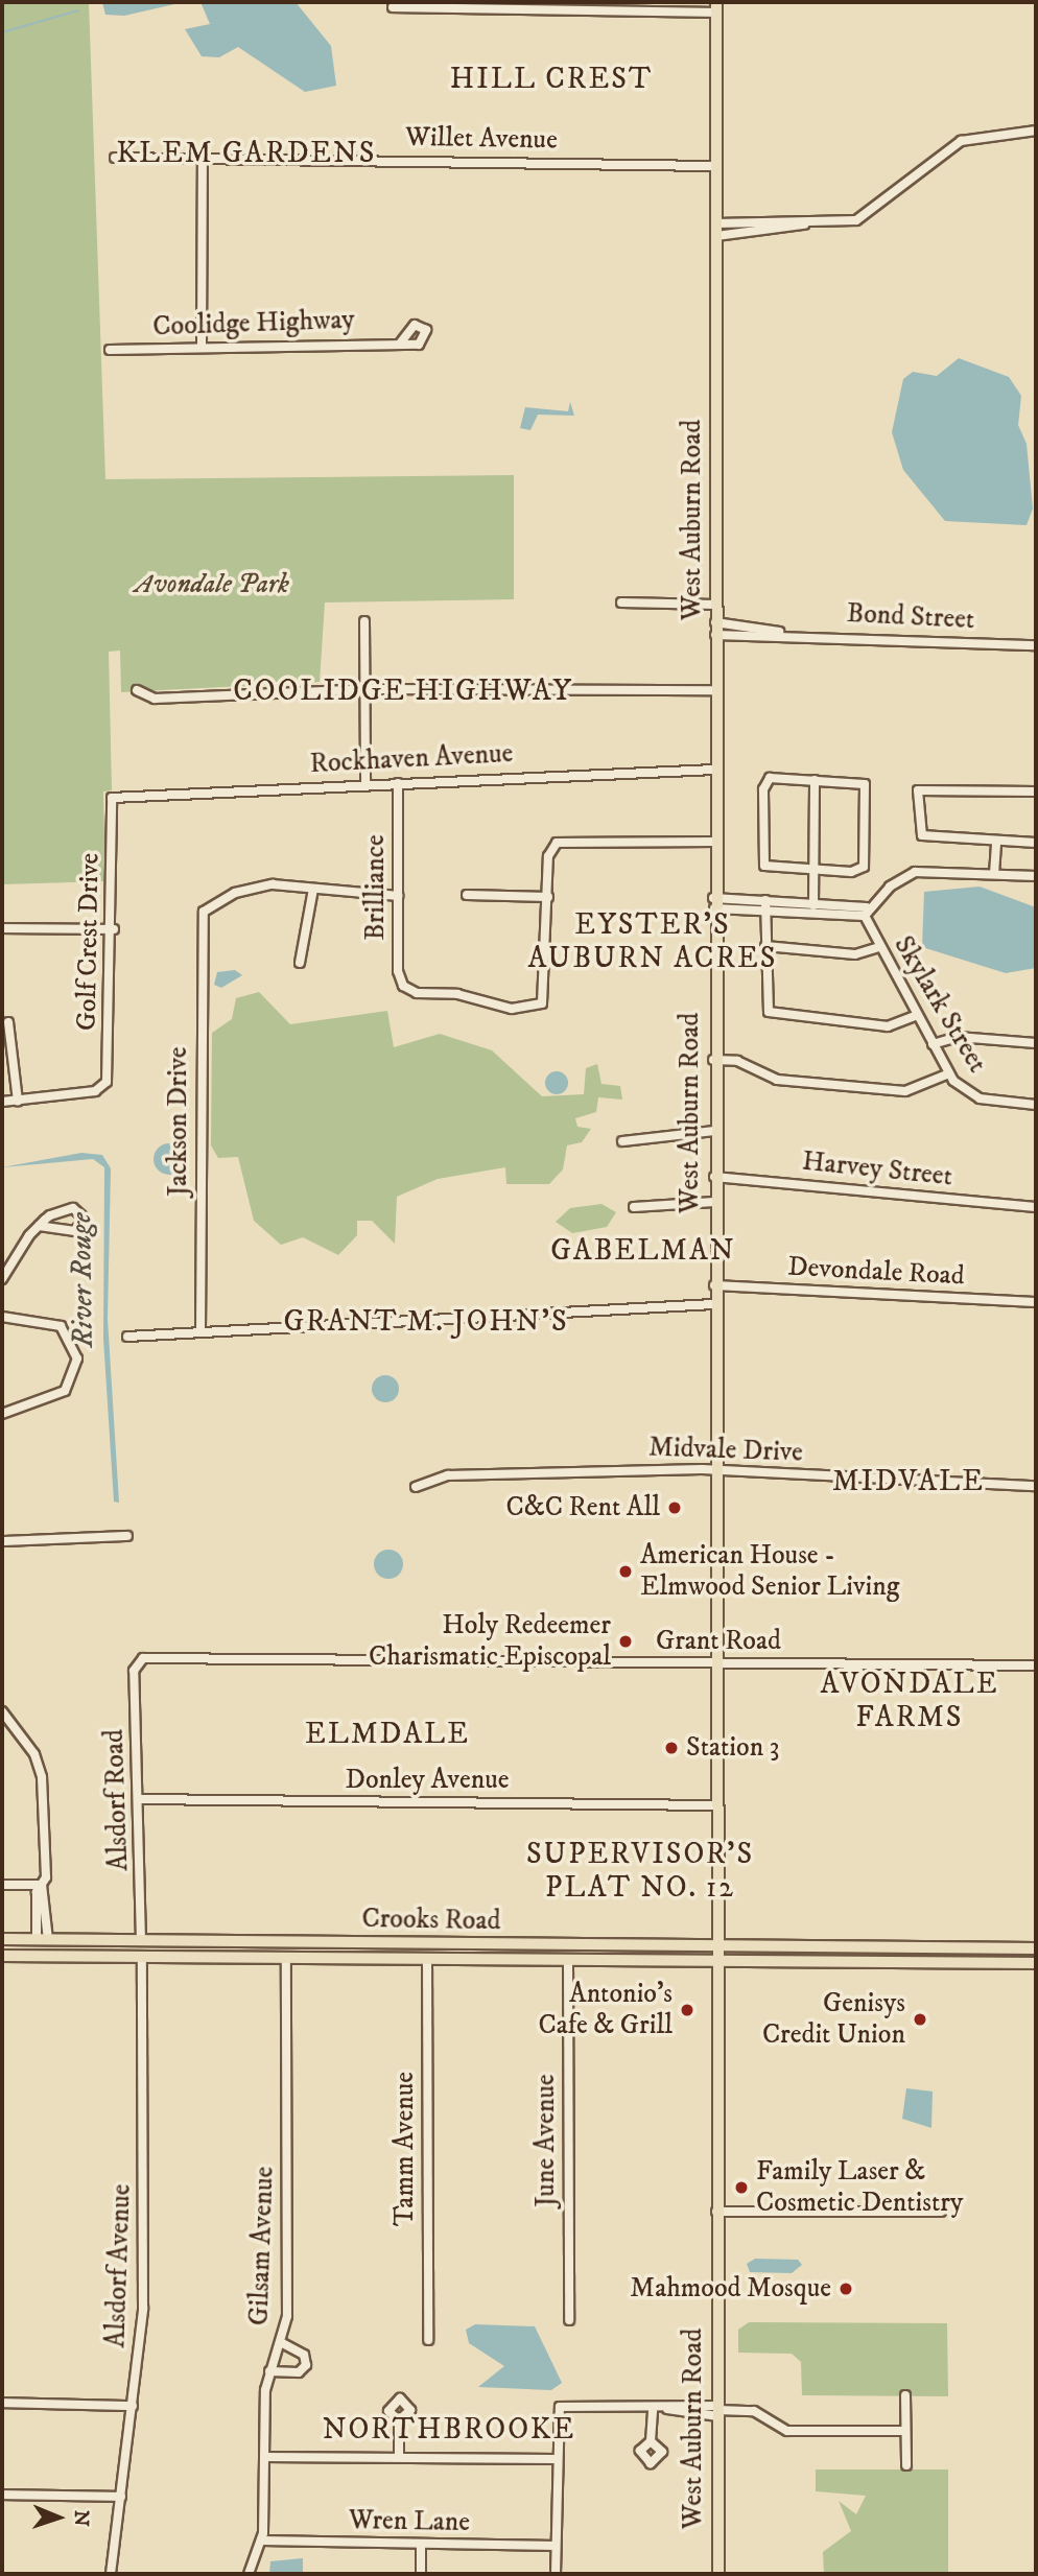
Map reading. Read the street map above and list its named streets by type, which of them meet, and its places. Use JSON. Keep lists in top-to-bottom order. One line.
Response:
{"streets":{"main road":["West Auburn Road","Crooks Road"],"street":["Willet Avenue","Coolidge Highway","Bond Street","Rockhaven Avenue","Brilliance","Golf Crest Drive","Skylark Street","Jackson Drive","Harvey Street","Devondale Road","Midvale Drive","Grant Road","Donley Avenue","Alsdorf Road","June Avenue","Tamm Avenue","Gilsam Avenue","Alsdorf Avenue","Wren Lane"]},"crossings":[["Willet Avenue","West Auburn Road"],["West Auburn Road","Bond Street"],["West Auburn Road","Rockhaven Avenue"],["West Auburn Road","Harvey Street"],["West Auburn Road","Devondale Road"],["West Auburn Road","Midvale Drive"],["West Auburn Road","Grant Road"],["West Auburn Road","Donley Avenue"],["West Auburn Road","Crooks Road"],["Rockhaven Avenue","Brilliance"],["Rockhaven Avenue","Golf Crest Drive"],["Grant Road","Alsdorf Road"],["Donley Avenue","Alsdorf Road"],["Alsdorf Road","Crooks Road"],["Crooks Road","June Avenue"],["Crooks Road","Tamm Avenue"],["Crooks Road","Gilsam Avenue"],["Crooks Road","Alsdorf Avenue"],["Gilsam Avenue","Wren Lane"]],"districts":["HILL CREST","KLEM GARDENS","COOLIDGE HIGHWAY","EYSTER'S AUBURN ACRES","GABELMAN","GRANT M. JOHN'S","MIDVALE","AVONDALE FARMS","ELMDALE","SUPERVISOR'S PLAT NO. 12","NORTHBROOKE"],"water":["River Rouge"],"parks":["Avondale Park"],"places":["C&C Rent All","American House - Elmwood Senior Living","Holy Redeemer Charismatic Episcopal","Station 3","Antonio's Cafe & Grill","Genisys Credit Union","Family Laser & Cosmetic Dentistry","Mahmood Mosque"],"north":"right"}
